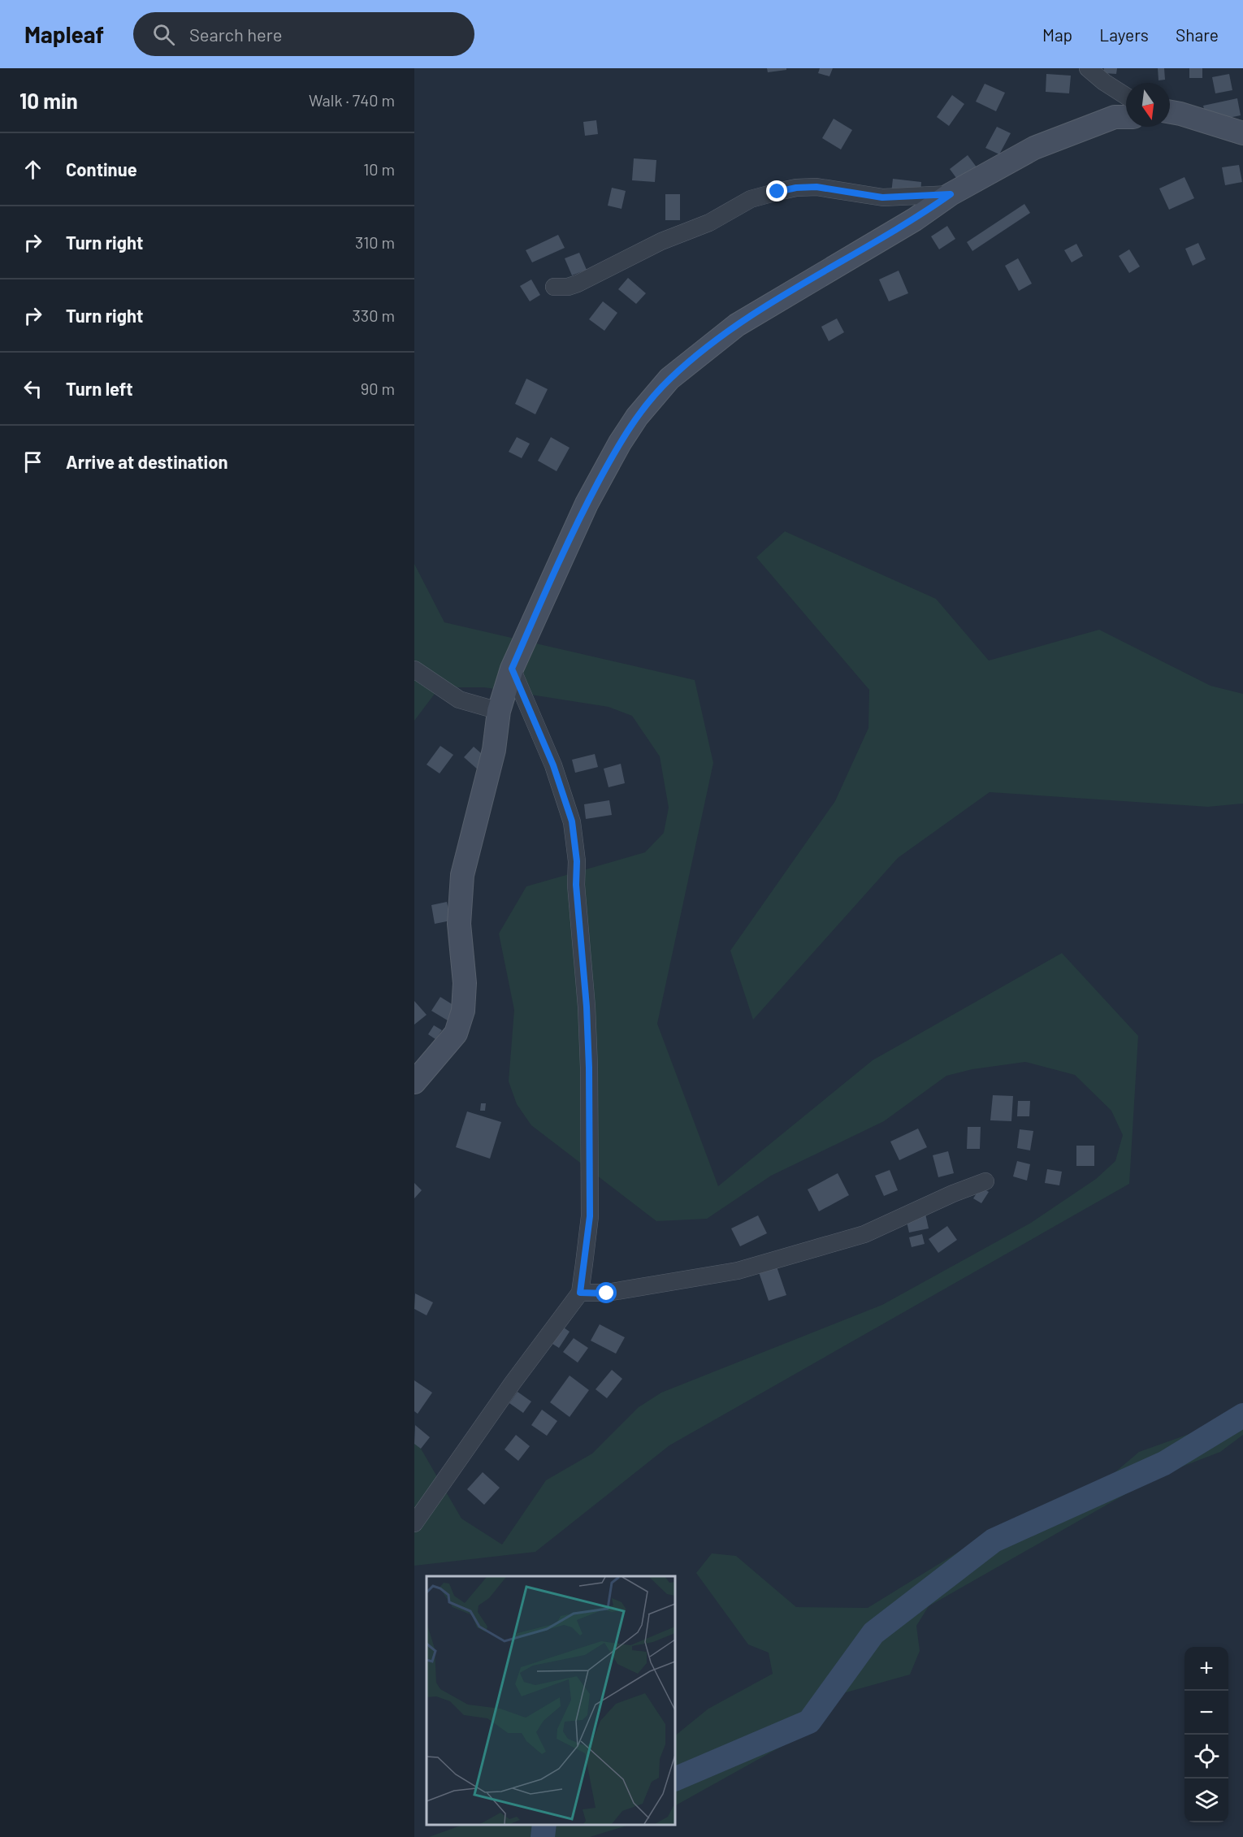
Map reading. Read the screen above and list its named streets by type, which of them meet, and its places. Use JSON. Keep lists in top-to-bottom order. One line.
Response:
{"north":"bottom","page":{"header":"Mapleaf","search":"Search here","nav":["Map","Layers","Share"],"heading":["10 min","Walk · 740 m"],"list":[["Continue","10 m"],["Turn right","310 m"],["Turn right","330 m"],["Turn left","90 m"],"Arrive at destination"],"map_buttons":["+","−"]}}
